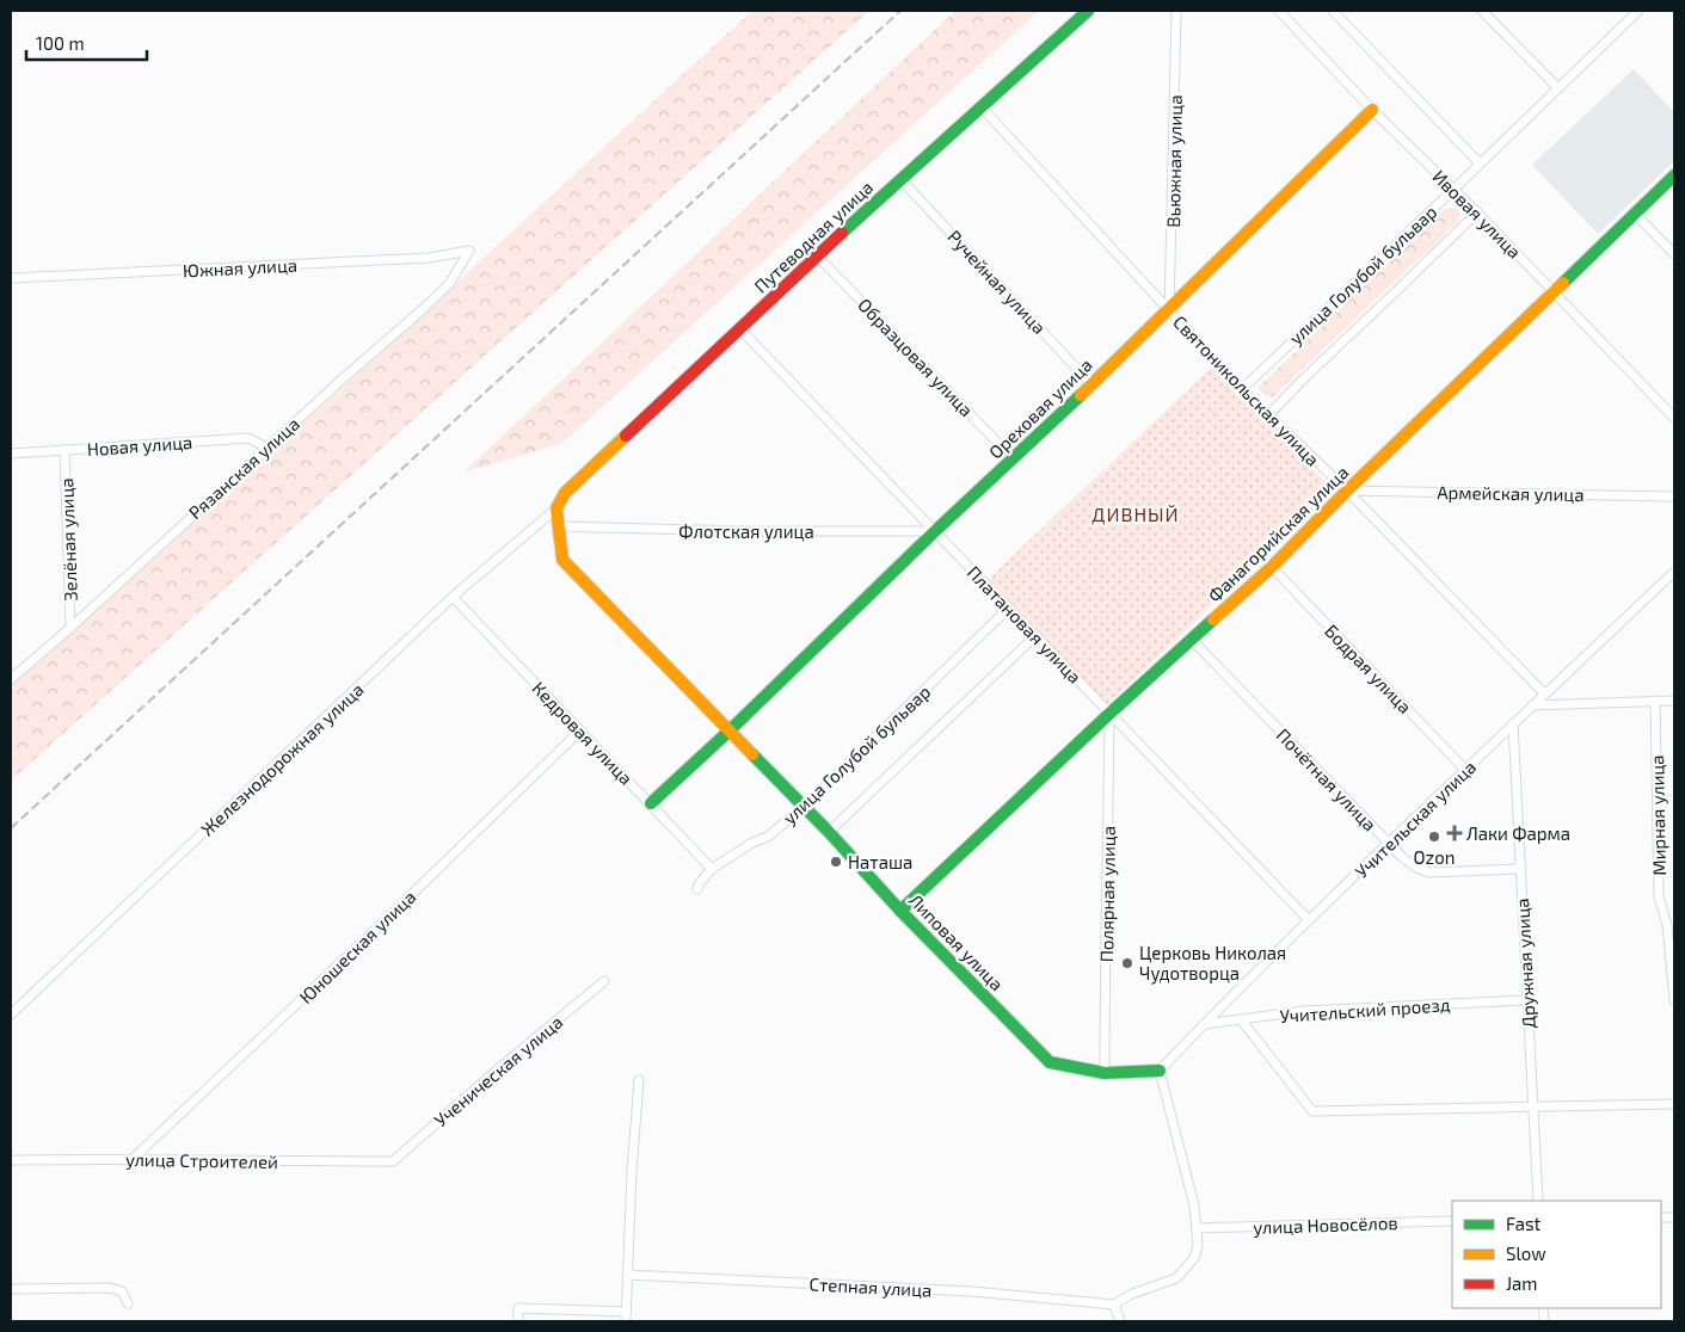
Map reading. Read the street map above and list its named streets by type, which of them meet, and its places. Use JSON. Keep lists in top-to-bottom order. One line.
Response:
{"streets":{"street":["Вьюжная улица","Ивовая улица","Путеводная улица","Южная улица","улица Голубой бульвар","Ручейная улица","Образцовая улица","Святоникольская улица","Ореховая улица","Новая улица","Рязанская улица","Армейская улица","Флотская улица","Фанагорийская улица","Зелёная улица","Платановая улица","Бодрая улица","Кедровая улица","Железнодорожная улица","Почётная улица","Мирная улица","Учительская улица","Полярная улица","Липовая улица","Юношеская улица","Дружная улица","Учительский проезд","Ученическая улица","улица Строителей","улица Новосёлов","Степная улица"]},"crossings":[["Вьюжная улица","Святоникольская улица"],["Вьюжная улица","Ореховая улица"],["Ивовая улица","улица Голубой бульвар"],["Ивовая улица","Ореховая улица"],["Ивовая улица","Фанагорийская улица"],["Путеводная улица","Ручейная улица"],["Путеводная улица","Образцовая улица"],["Путеводная улица","Святоникольская улица"],["Путеводная улица","Платановая улица"],["Путеводная улица","Железнодорожная улица"],["Южная улица","Рязанская улица"],["улица Голубой бульвар","Святоникольская улица"],["улица Голубой бульвар","Платановая улица"],["улица Голубой бульвар","Кедровая улица"],["улица Голубой бульвар","Липовая улица"],["Ручейная улица","Ореховая улица"],["Образцовая улица","Ореховая улица"],["Святоникольская улица","Ореховая улица"],["Святоникольская улица","Армейская улица"],["Святоникольская улица","Фанагорийская улица"],["Святоникольская улица","Учительская улица"],["Ореховая улица","Флотская улица"],["Ореховая улица","Платановая улица"],["Ореховая улица","Кедровая улица"],["Ореховая улица","Липовая улица"],["Новая улица","Рязанская улица"],["Новая улица","Зелёная улица"],["Рязанская улица","Зелёная улица"],["Армейская улица","Фанагорийская улица"],["Флотская улица","Платановая улица"],["Флотская улица","Липовая улица"],["Фанагорийская улица","Платановая улица"],["Фанагорийская улица","Бодрая улица"],["Фанагорийская улица","Почётная улица"],["Фанагорийская улица","Полярная улица"],["Фанагорийская улица","Липовая улица"],["Платановая улица","Учительская улица"],["Платановая улица","Полярная улица"],["Бодрая улица","Учительская улица"],["Кедровая улица","Железнодорожная улица"],["Кедровая улица","Юношеская улица"],["Почётная улица","Учительская улица"],["Почётная улица","Дружная улица"],["Учительская улица","Липовая улица"],["Учительская улица","Дружная улица"],["Учительская улица","Учительский проезд"],["Полярная улица","Липовая улица"],["Юношеская улица","улица Строителей"],["Дружная улица","Учительский проезд"],["Ученическая улица","улица Строителей"]],"districts":["ДИВНЫЙ"],"places":{"health":["Лаки Фарма"],"other":["Ozon","Наташа","Церковь Николая Чудотворца"]},"legend":["Fast","Slow","Jam"],"scale_bar":"100 m"}
